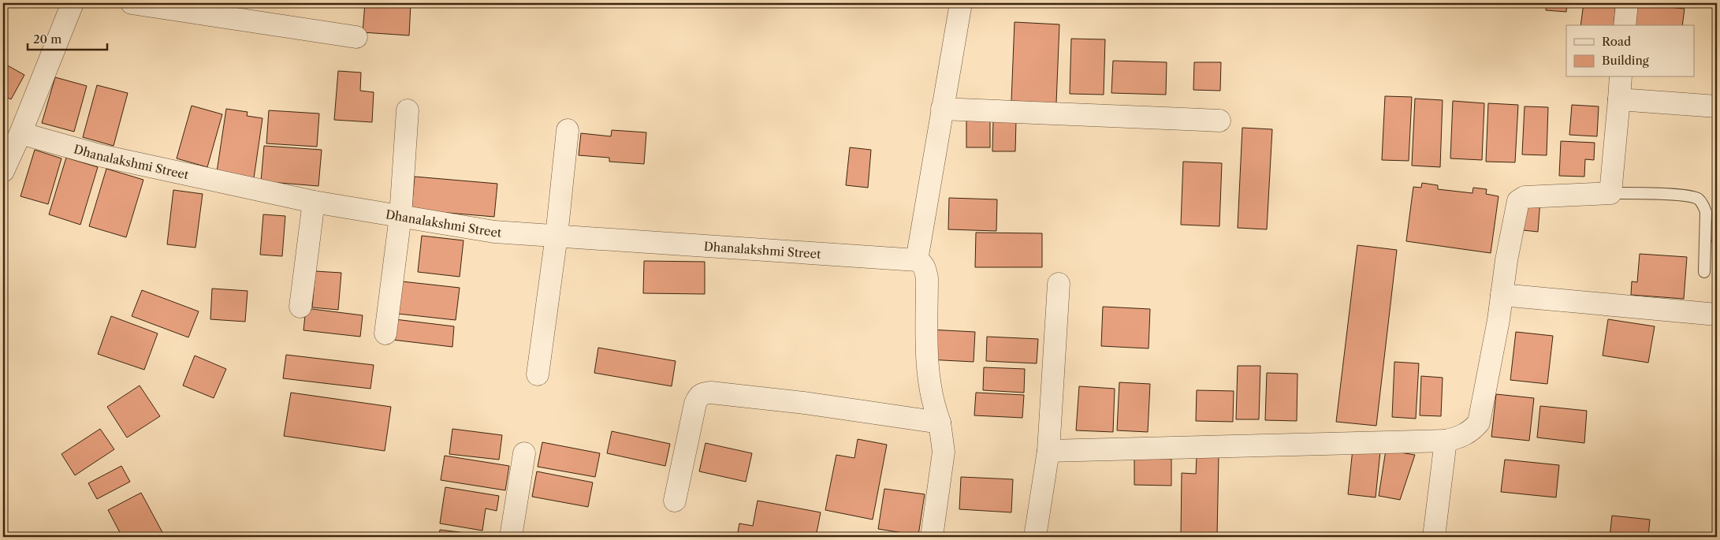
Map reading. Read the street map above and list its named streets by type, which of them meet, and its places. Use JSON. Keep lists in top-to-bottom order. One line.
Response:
{"streets":{"street":["Dhanalakshmi Street"]},"legend":["Road","Building"],"scale_bar":"20 m"}
